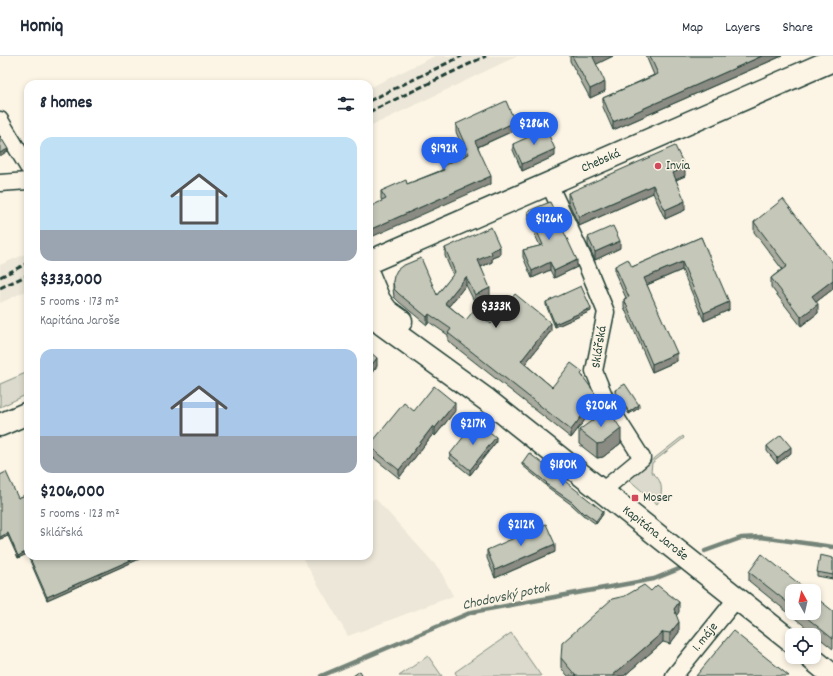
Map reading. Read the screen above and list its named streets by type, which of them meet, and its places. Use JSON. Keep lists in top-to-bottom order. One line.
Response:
{"streets":{"street":["Chebská","Sklářská","Kapitána Jaroše","1. máje"]},"crossings":[["Chebská","Sklářská"],["Sklářská","Kapitána Jaroše"],["Kapitána Jaroše","1. máje"]],"water":["Chodovský potok"],"places":{"other":["Invia"],"transit":["Moser"]},"north":"top","page":{"header":"Homiq","nav":["Map","Layers","Share"],"heading":"8 homes","price":["$286K","$192K","$126K","$333K","$206K","$217K","$180K","$212K"],"list":[{"name":"$333,000","note":"5 rooms · 173 m² · Kapitána Jaroše"},{"name":"$206,000","note":"5 rooms · 123 m² · Sklářská"}]}}
